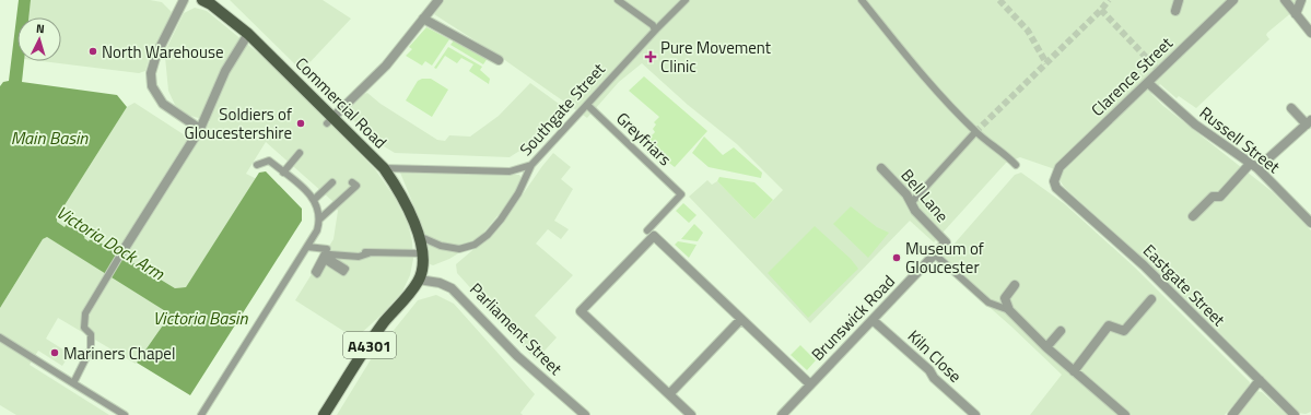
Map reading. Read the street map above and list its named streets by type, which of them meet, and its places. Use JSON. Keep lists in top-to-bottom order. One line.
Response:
{"streets":{"main road":["Commercial Road","A4301"],"street":["Clarence Street","Southgate Street","Greyfriars","Russell Street","Bell Lane","Eastgate Street","Brunswick Road","Parliament Street","Kiln Close"]},"crossings":[["Clarence Street","Russell Street"],["Clarence Street","Eastgate Street"],["Commercial Road","Southgate Street"],["Southgate Street","Greyfriars"],["Bell Lane","Brunswick Road"],["Brunswick Road","Kiln Close"],["Parliament Street","A4301"]],"water":["Main Basin","Victoria Dock Arm","Victoria Basin"],"places":{"other":["North Warehouse","Soldiers of Gloucestershire","Museum of Gloucester","Mariners Chapel"],"health":["Pure Movement Clinic"]},"north":"top"}
